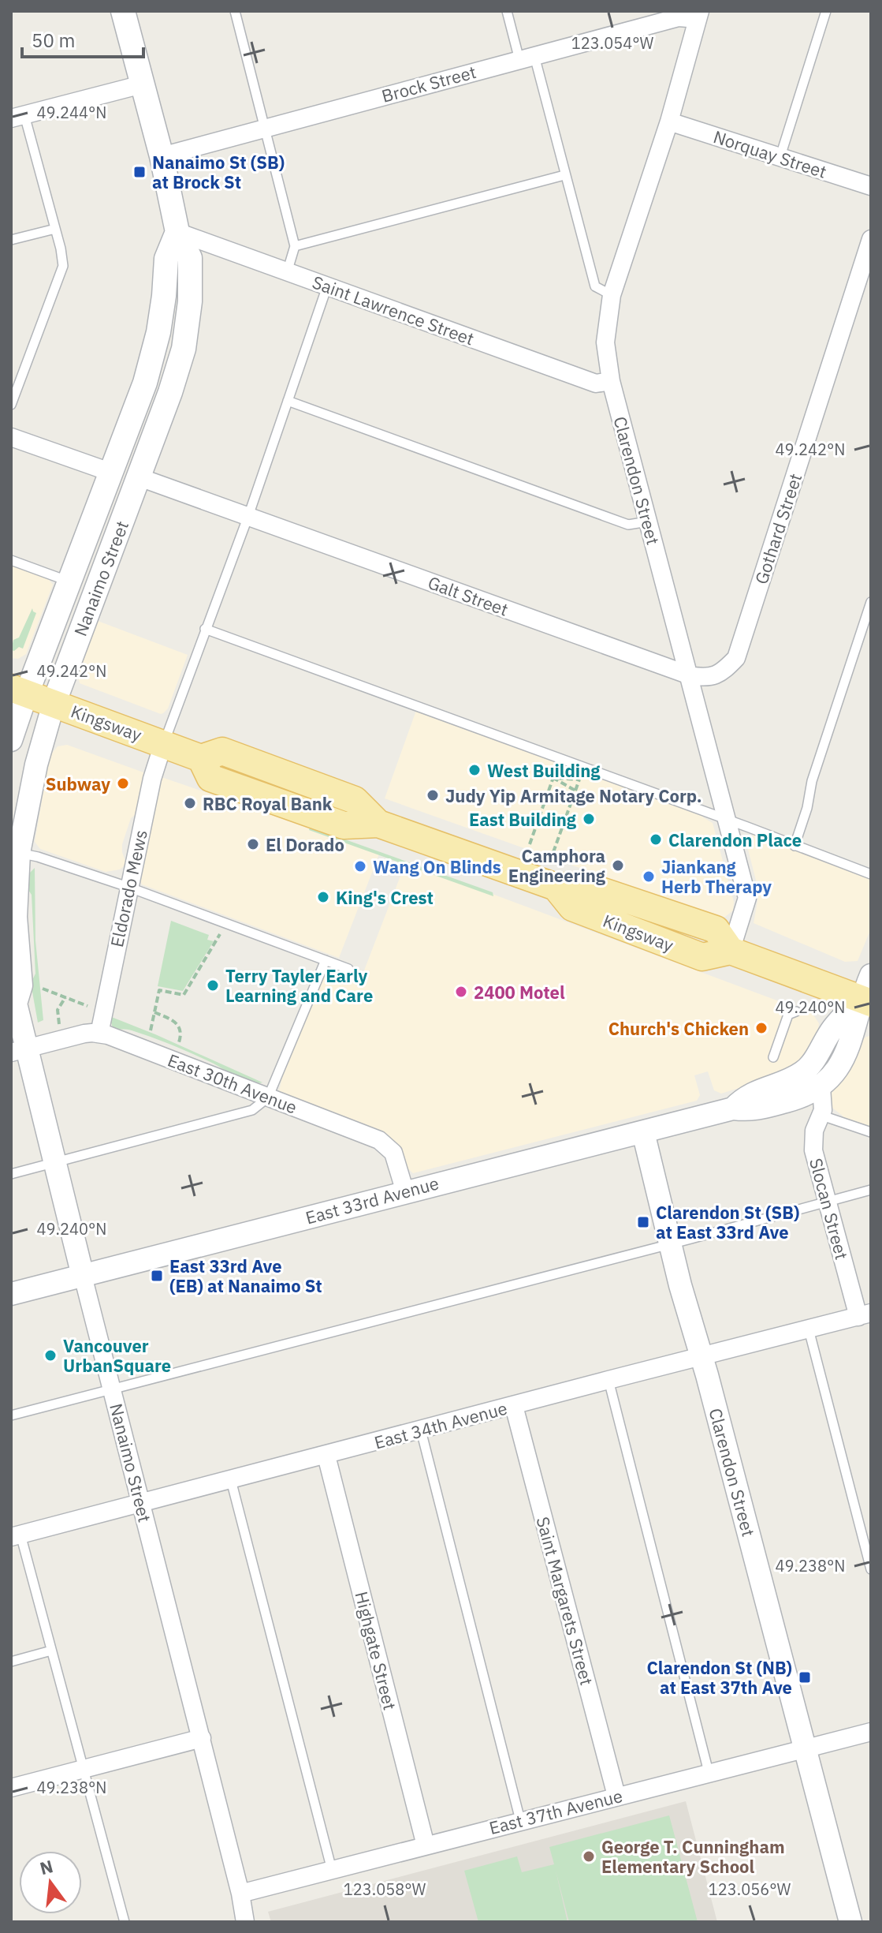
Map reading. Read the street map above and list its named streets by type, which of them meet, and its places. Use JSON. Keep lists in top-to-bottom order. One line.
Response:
{"streets":{"main road":["Nanaimo Street","Kingsway"],"street":["Brock Street","Norquay Street","Saint Lawrence Street","Clarendon Street","Gothard Street","Galt Street","Eldorado Mews","East 30th Avenue","East 33rd Avenue","Slocan Street","East 34th Avenue","Saint Margarets Street","Highgate Street","East 37th Avenue"]},"crossings":[["Brock Street","Clarendon Street"],["Brock Street","Nanaimo Street"],["Norquay Street","Clarendon Street"],["Saint Lawrence Street","Clarendon Street"],["Saint Lawrence Street","Nanaimo Street"],["Clarendon Street","Gothard Street"],["Clarendon Street","Galt Street"],["Clarendon Street","Kingsway"],["Clarendon Street","East 33rd Avenue"],["Clarendon Street","East 34th Avenue"],["Clarendon Street","East 37th Avenue"],["Gothard Street","Galt Street"],["Nanaimo Street","Galt Street"],["Nanaimo Street","Kingsway"],["Nanaimo Street","East 30th Avenue"],["Nanaimo Street","East 33rd Avenue"],["Nanaimo Street","East 34th Avenue"],["Nanaimo Street","East 37th Avenue"],["Kingsway","Eldorado Mews"],["Eldorado Mews","East 30th Avenue"],["East 30th Avenue","East 33rd Avenue"],["East 33rd Avenue","Slocan Street"],["Slocan Street","East 34th Avenue"],["East 34th Avenue","Saint Margarets Street"],["East 34th Avenue","Highgate Street"],["Saint Margarets Street","East 37th Avenue"],["Highgate Street","East 37th Avenue"]],"places":{"transit":["Nanaimo St (SB) at Brock St","Clarendon St (SB) at East 33rd Ave","East 33rd Ave (EB) at Nanaimo St","Clarendon St (NB) at East 37th Ave"],"other":["West Building","Subway","Judy Yip Armitage Notary Corp.","RBC Royal Bank","East Building","Clarendon Place","El Dorado","Camphora Engineering","Wang On Blinds","Jiankang Herb Therapy","King's Crest","Terry Tayler Early Learning and Care","2400 Motel","Church's Chicken","Vancouver UrbanSquare","George T. Cunningham Elementary School"]},"scale_bar":"50 m","north":"top","coordinates":["123.054°W","49.244°N","49.242°N","49.240°N","49.238°N","123.058°W","123.056°W"]}
